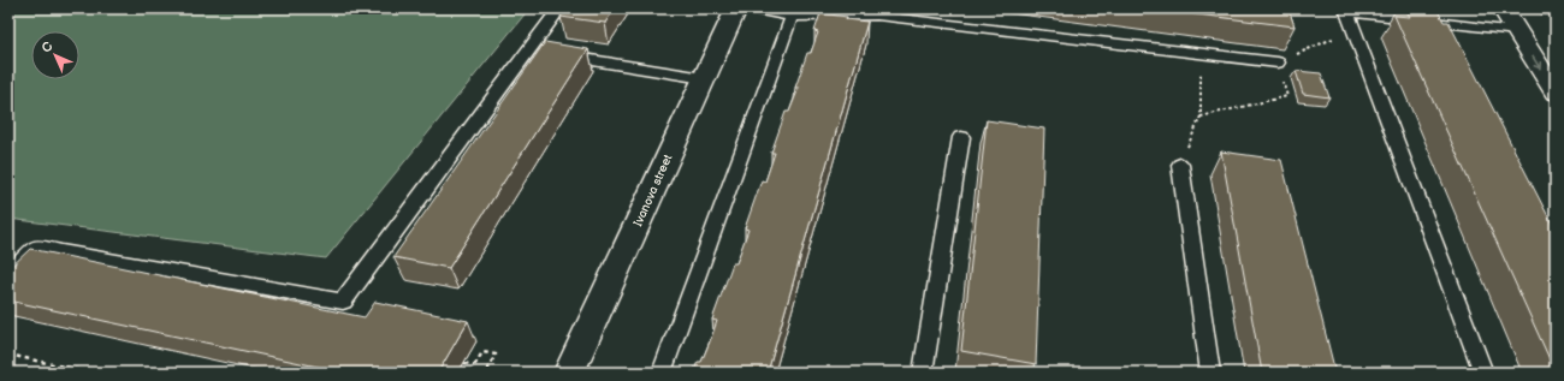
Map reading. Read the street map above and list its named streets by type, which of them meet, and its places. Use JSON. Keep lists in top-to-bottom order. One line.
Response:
{"streets":{"street":["Ivanova street"]},"north":"top left"}
